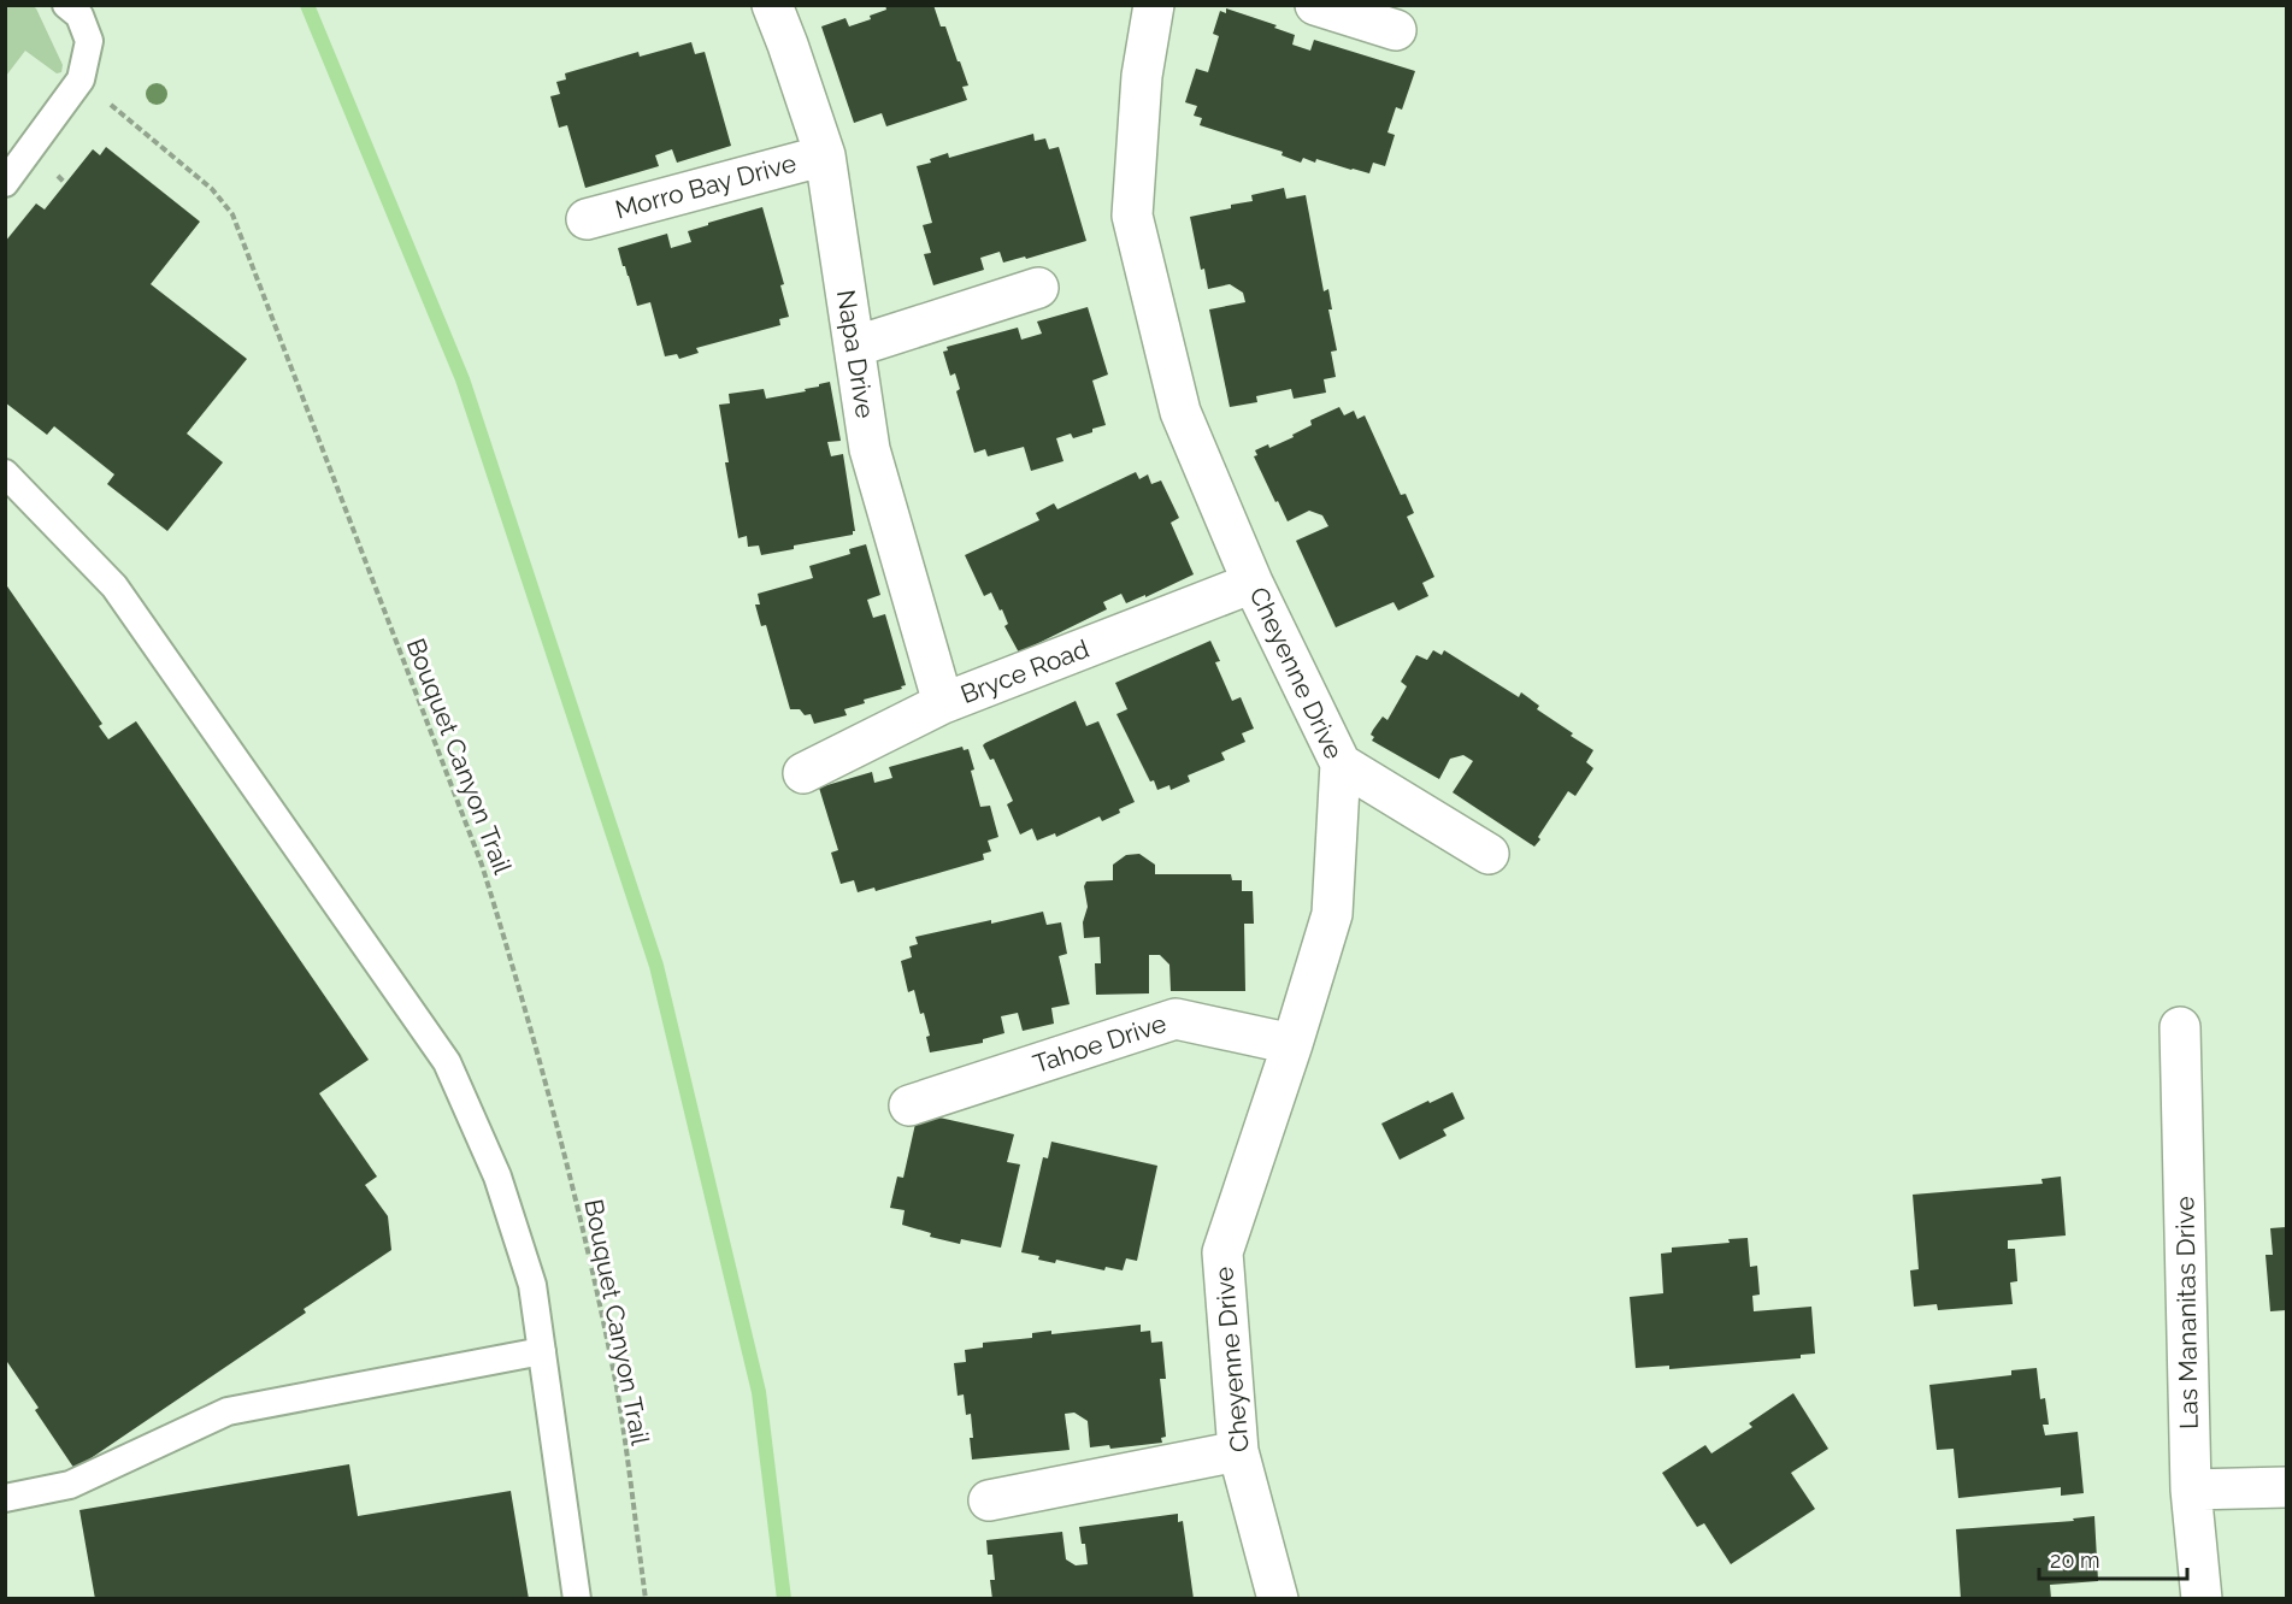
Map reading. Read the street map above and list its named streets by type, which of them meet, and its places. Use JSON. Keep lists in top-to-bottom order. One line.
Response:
{"streets":{"street":["Morro Bay Drive","Napa Drive","Bryce Road","Cheyenne Drive","Tahoe Drive","Las Mananitas Drive"],"path":["Bouquet Canyon Trail"]},"crossings":[["Morro Bay Drive","Napa Drive"],["Napa Drive","Bryce Road"],["Bryce Road","Cheyenne Drive"],["Cheyenne Drive","Tahoe Drive"]],"scale_bar":"20 m"}
